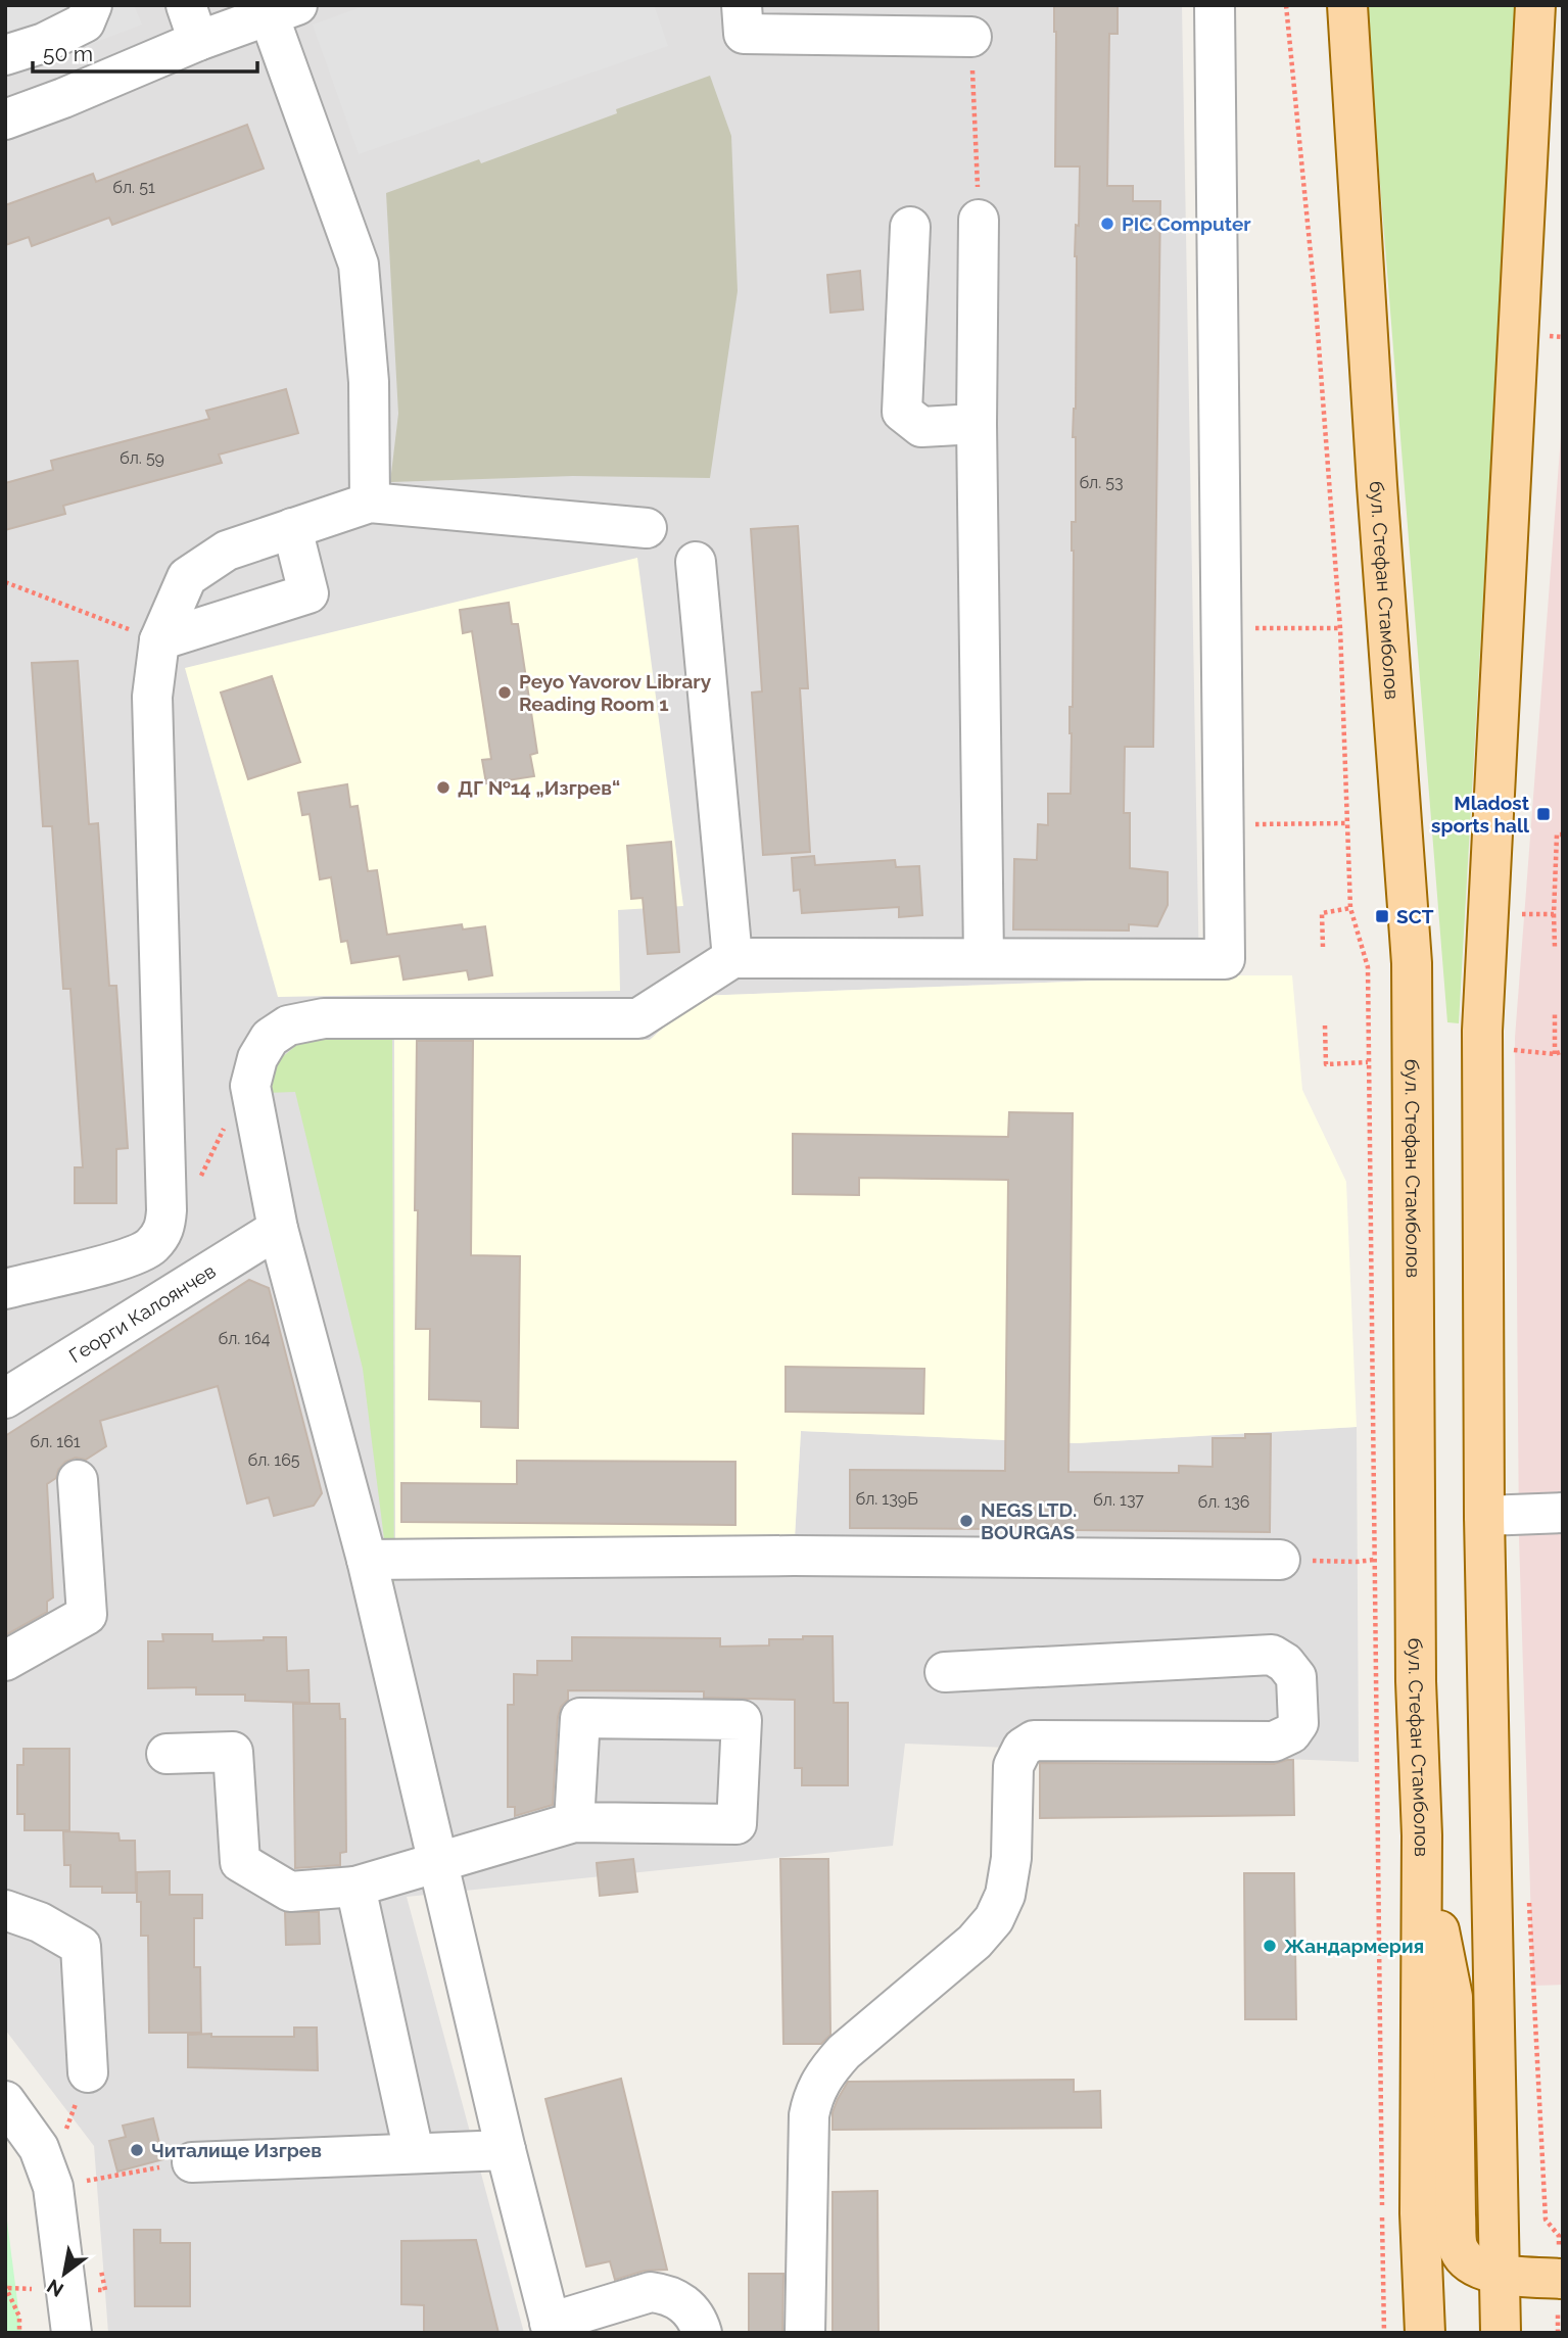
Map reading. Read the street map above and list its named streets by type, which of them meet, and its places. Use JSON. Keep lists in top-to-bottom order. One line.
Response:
{"streets":{"main road":["бул. Стефан Стамболов"],"street":["Георги Калоянчев"]},"places":{"other":["PIC Computer","Peyo Yavorov Library Reading Room 1","ДГ №14 „Изгрев“","NEGS LTD. BOURGAS","Жандармерия","Читалище Изгрев"],"transit":["Mladost sports hall","SCT"]},"house_numbers":["бл. 51","бл. 59","бл. 53","бл. 164","бл. 161","бл. 165","бл. 139Б","бл. 137","бл. 136"],"scale_bar":"50 m","north":"bottom left"}
